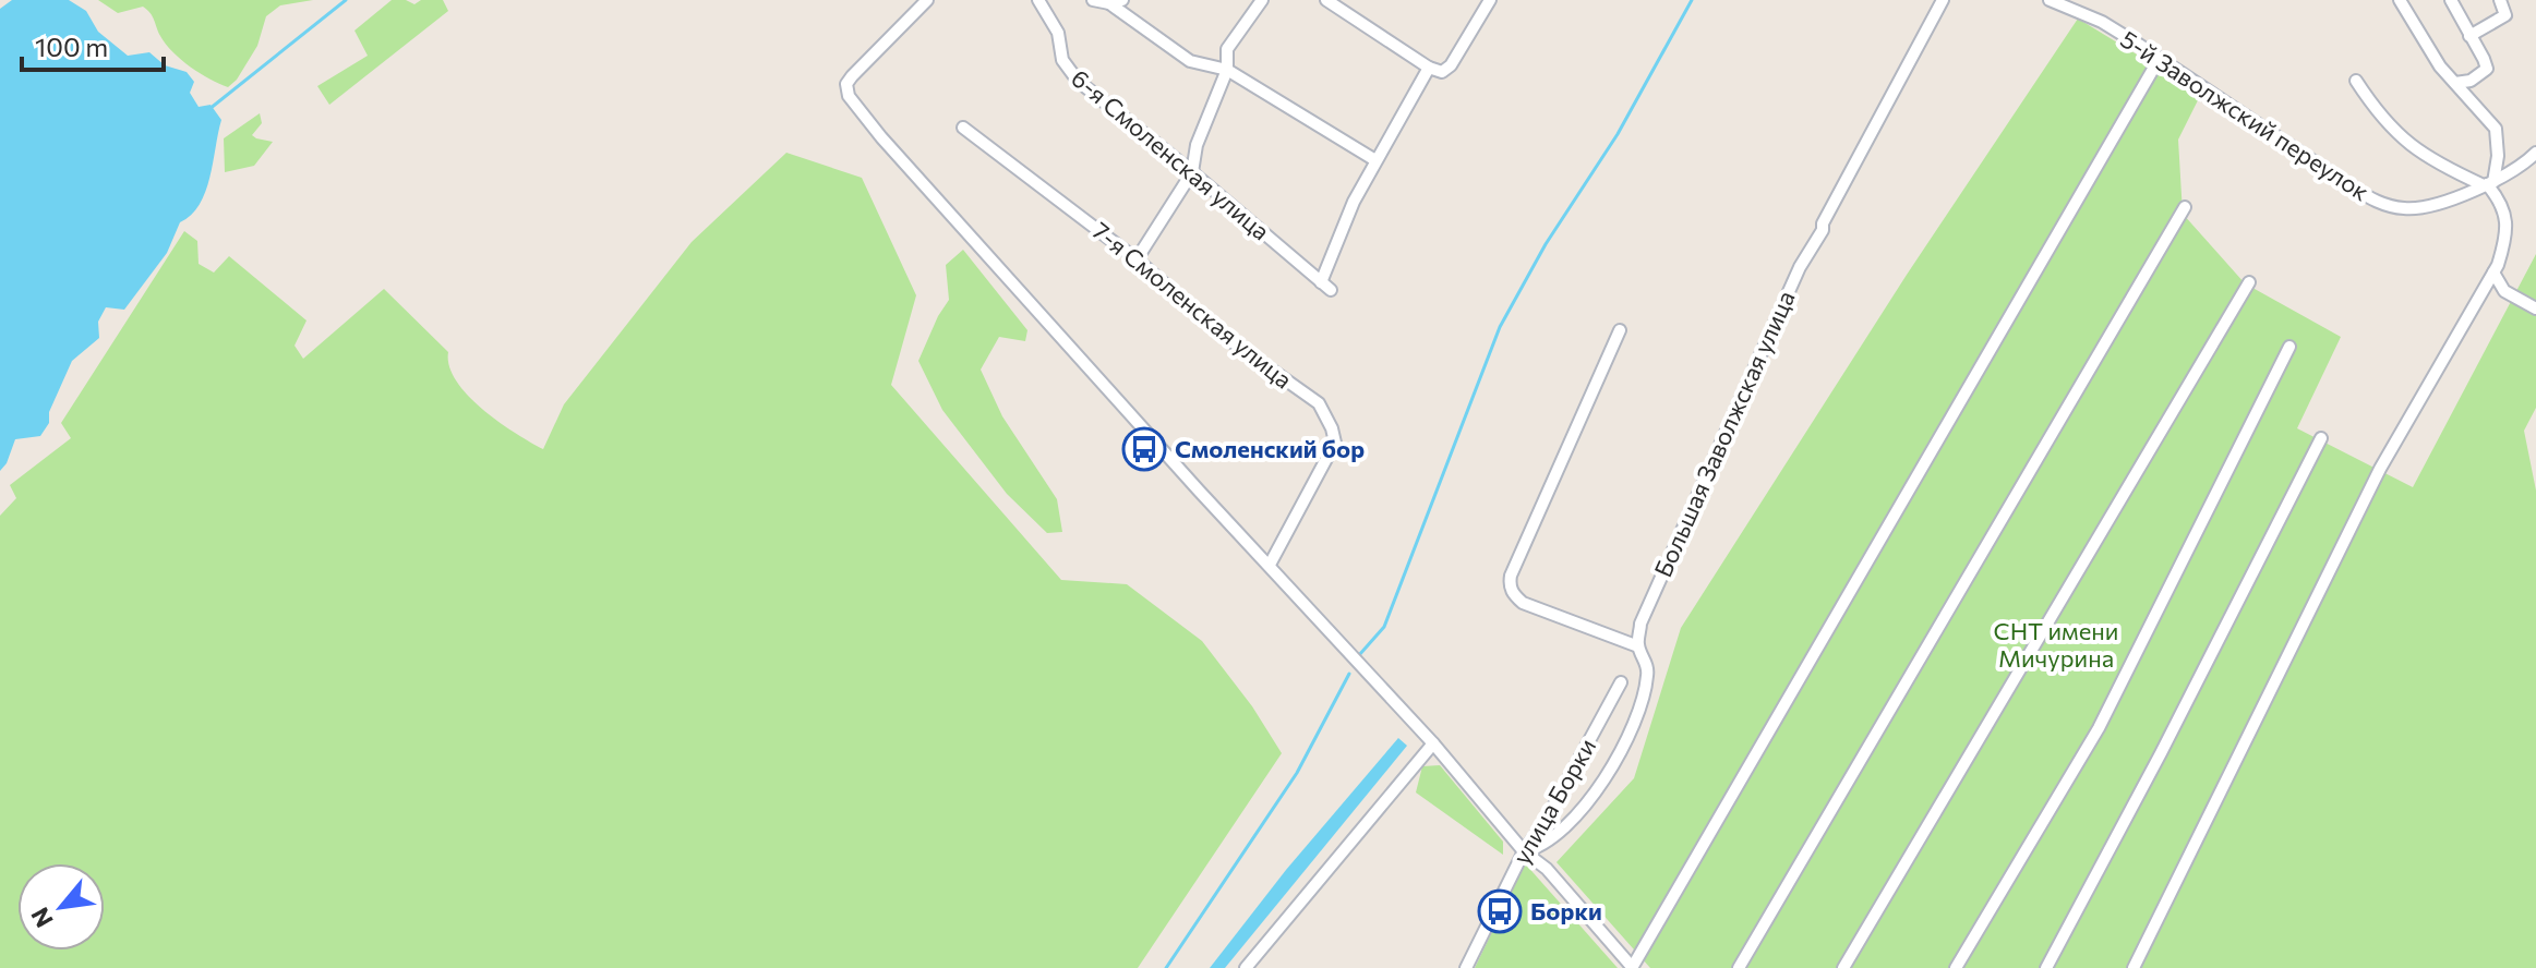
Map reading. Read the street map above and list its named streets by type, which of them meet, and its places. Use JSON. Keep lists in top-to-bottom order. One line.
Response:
{"streets":{"street":["5-й Заволжский переулок","6-я Смоленская улица","7-я Смоленская улица","Большая Заволжская улица","улица Борки"]},"crossings":[["Большая Заволжская улица","улица Борки"]],"parks":["СНТ имени Мичурина"],"places":{"bus stop":["Смоленский бор","Борки"]},"scale_bar":"100 m","north":"bottom left"}
